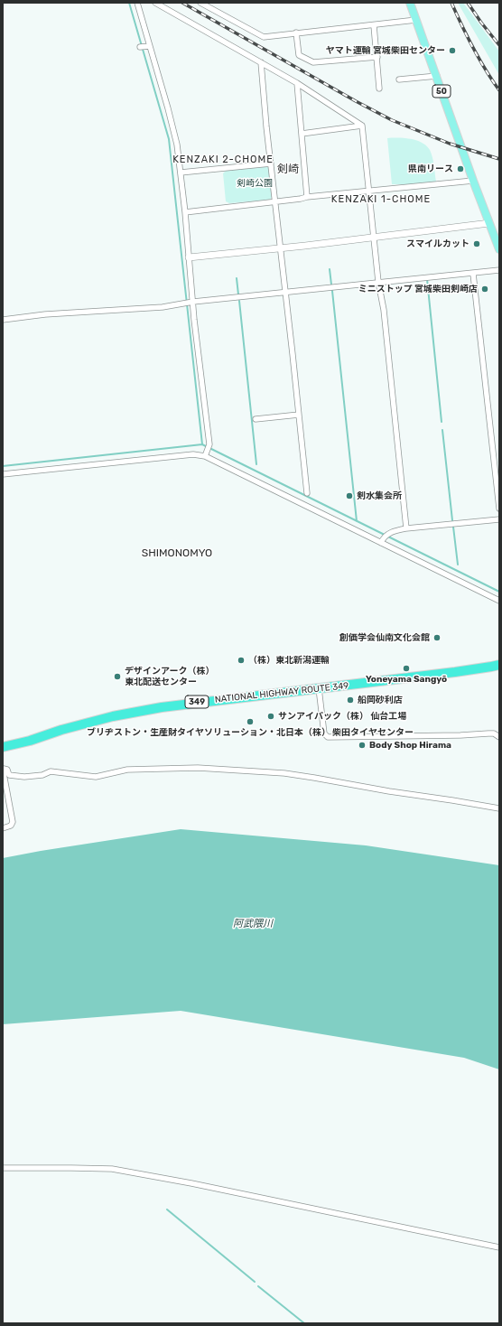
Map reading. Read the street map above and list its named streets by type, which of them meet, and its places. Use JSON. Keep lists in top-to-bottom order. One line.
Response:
{"streets":{"highway":["NATIONAL HIGHWAY ROUTE 349","349"],"main road":["50"]},"districts":["KENZAKI 2-CHOME","剣崎","KENZAKI 1-CHOME","SHIMONOMYO"],"water":["阿武隈川"],"parks":["剣崎公園"],"places":["ヤマト運輸 宮城柴田センター","県南リース","スマイルカット","ミニストップ 宮城柴田剣崎店","剣水集会所","創価学会仙南文化会館","（株）東北新潟運輸","Yoneyama Sangyō","デザインアーク（株） 東北配送センター","船岡砂利店","サンアイパック（株） 仙台工場","ブリヂストン・生産財タイヤソリューション・北日本（株） 柴田タイヤセンター","Body Shop Hirama"]}
